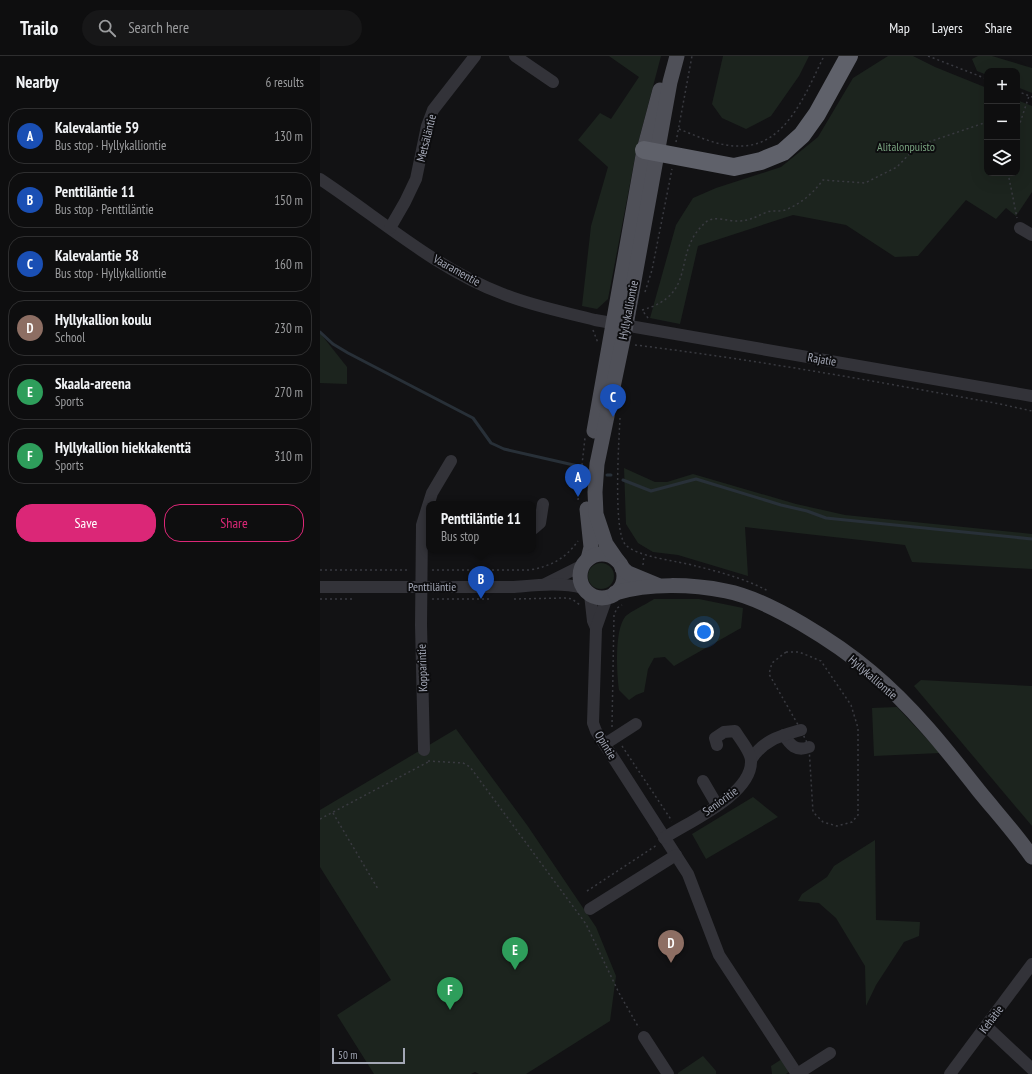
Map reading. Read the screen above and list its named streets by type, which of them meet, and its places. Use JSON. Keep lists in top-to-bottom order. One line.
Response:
{"streets":{"main road":["Hyllykalliontie"],"street":["Metsäläntie","Vaaramentie","Rajatie","Penttiläntie","Kopparintie","Opintie","Senioritie","Kehätie"]},"crossings":[["Metsäläntie","Vaaramentie"],["Vaaramentie","Hyllykalliontie"],["Vaaramentie","Rajatie"],["Hyllykalliontie","Rajatie"],["Hyllykalliontie","Penttiläntie"],["Hyllykalliontie","Opintie"],["Penttiläntie","Kopparintie"],["Penttiläntie","Opintie"],["Opintie","Senioritie"]],"parks":["Alitalonpuisto"],"scale_bar":"50 m","page":{"header":"Trailo","search":"Search here","nav":["Map","Layers","Share"],"heading":["Nearby","6 results"],"map_buttons":["+","−"],"list":[{"mark":"A","name":"Kalevalantie 59","note":"Bus stop · Hyllykalliontie","value":"130 m"},{"mark":"B","name":"Penttiläntie 11","note":"Bus stop · Penttiläntie","value":"150 m"},{"mark":"C","name":"Kalevalantie 58","note":"Bus stop · Hyllykalliontie","value":"160 m"},{"mark":"D","name":"Hyllykallion koulu","note":"School","value":"230 m"},{"mark":"E","name":"Skaala-areena","note":"Sports","value":"270 m"},{"mark":"F","name":"Hyllykallion hiekkakenttä","note":"Sports","value":"310 m"}],"pins":["C","A","B","D","E","F"],"buttons":["Save","Share"],"popup":["Penttiläntie 11","Bus stop"],"scale":"50 m"}}
